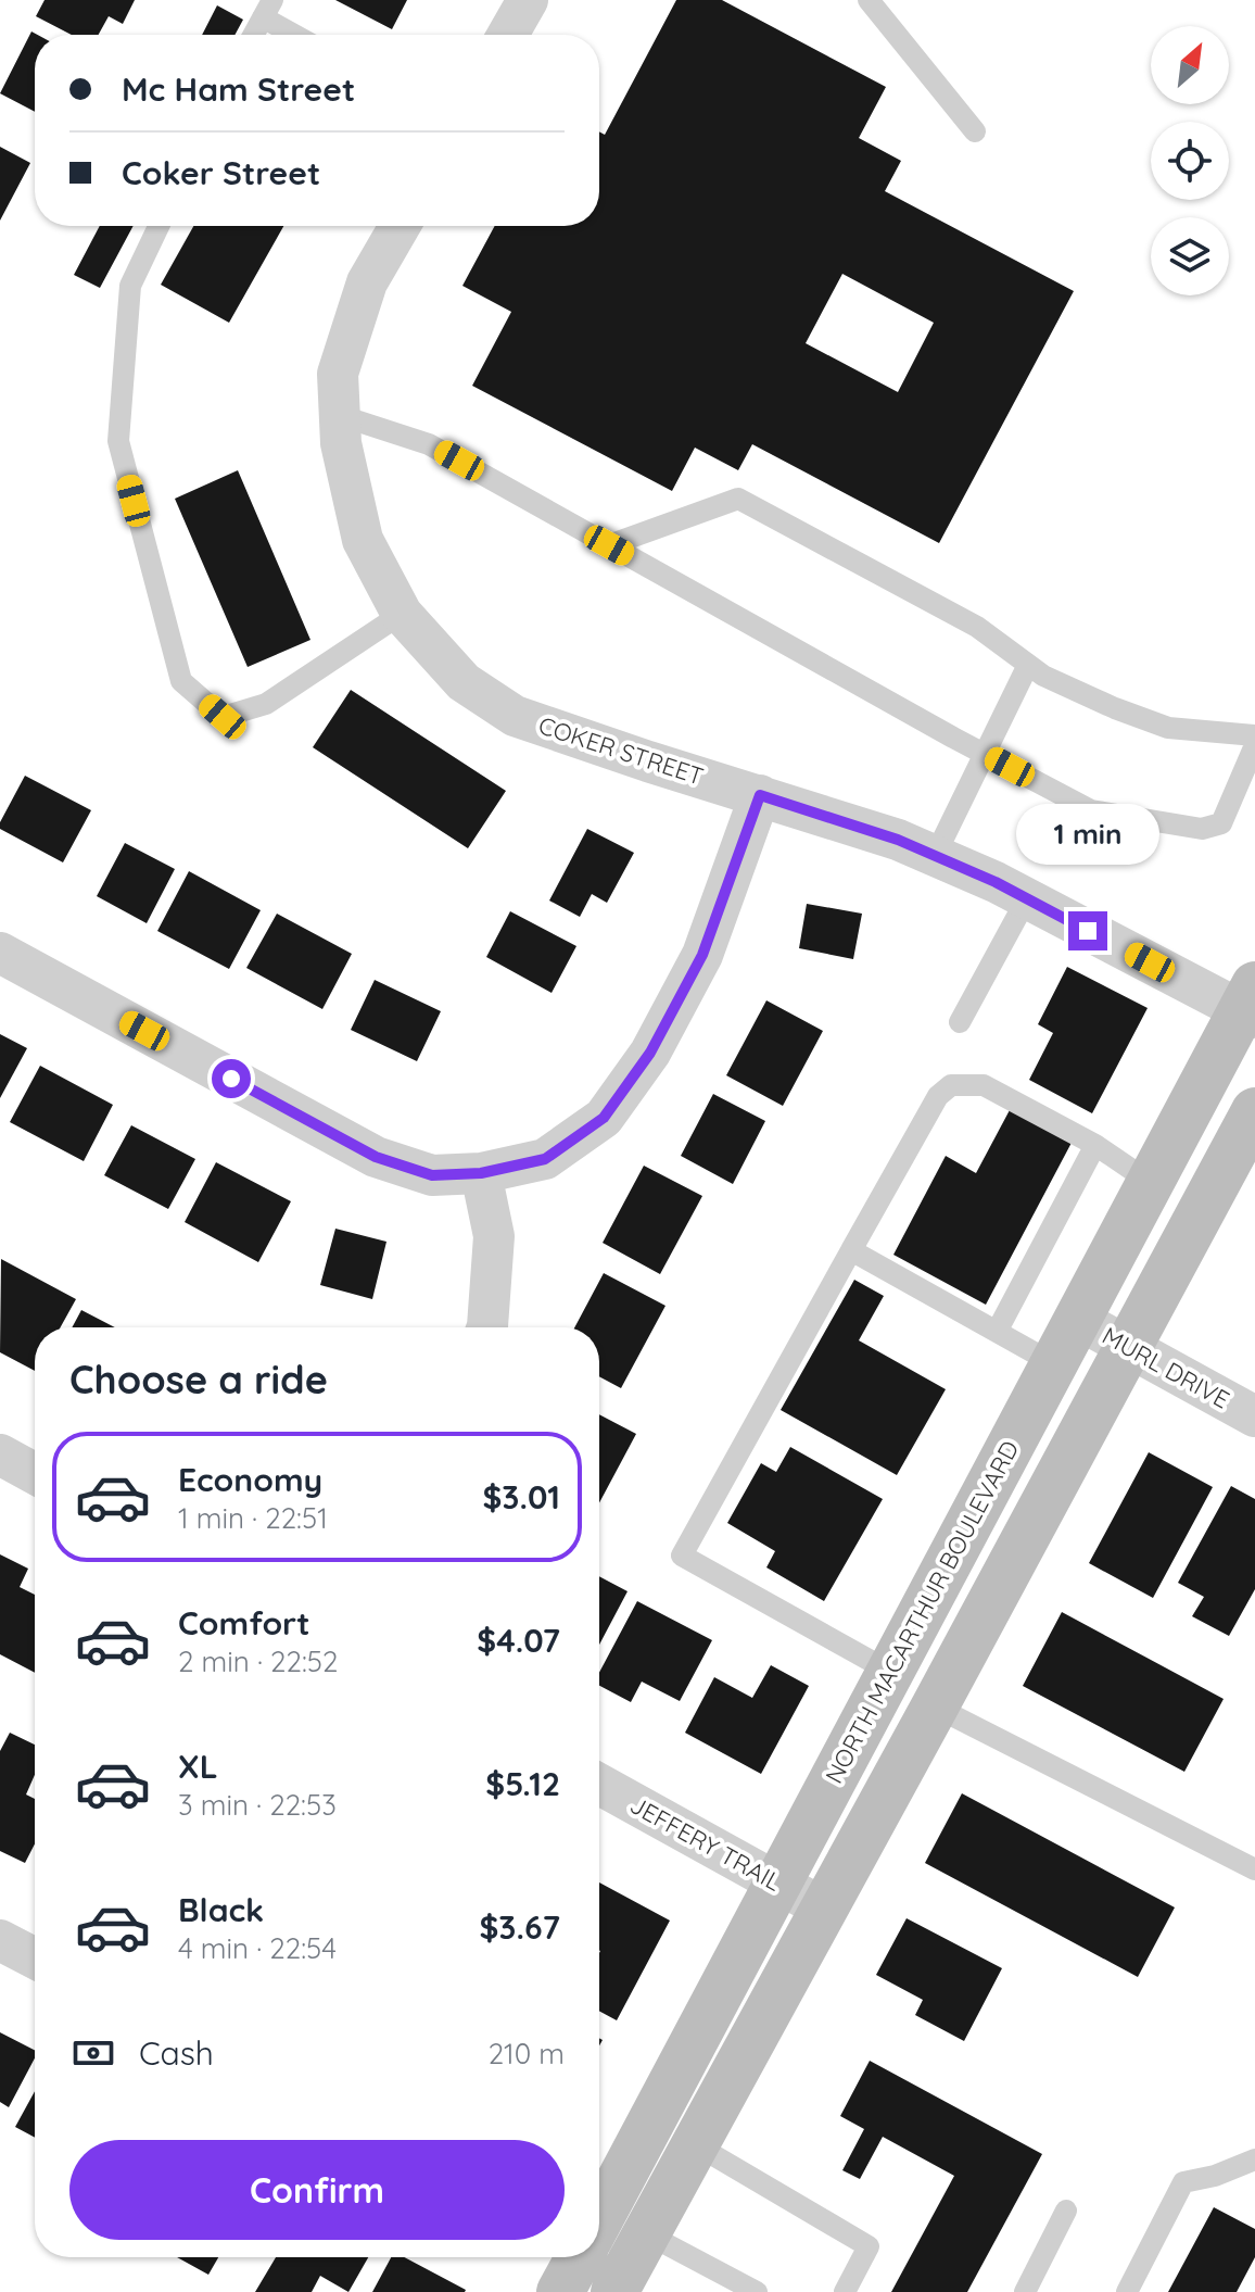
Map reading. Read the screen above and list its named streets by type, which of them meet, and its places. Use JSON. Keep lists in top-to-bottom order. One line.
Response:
{"streets":{"main road":["NORTH MACARTHUR BOULEVARD"],"street":["COKER STREET","MURL DRIVE","JEFFERY TRAIL"]},"crossings":[["COKER STREET","NORTH MACARTHUR BOULEVARD"],["MURL DRIVE","NORTH MACARTHUR BOULEVARD"],["NORTH MACARTHUR BOULEVARD","JEFFERY TRAIL"]],"north":"top right","page":{"banner":["Mc Ham Street","Coker Street"],"bubble":"1 min","heading":"Choose a ride","list":[{"name":"Economy","note":"1 min · 22:51","value":"$3.01"},{"name":"Comfort","note":"2 min · 22:52","value":"$4.07"},{"name":"XL","note":"3 min · 22:53","value":"$5.12"},{"name":"Black","note":"4 min · 22:54","value":"$3.67"}],"pay":["Cash","210 m"],"buttons":"Confirm"}}
